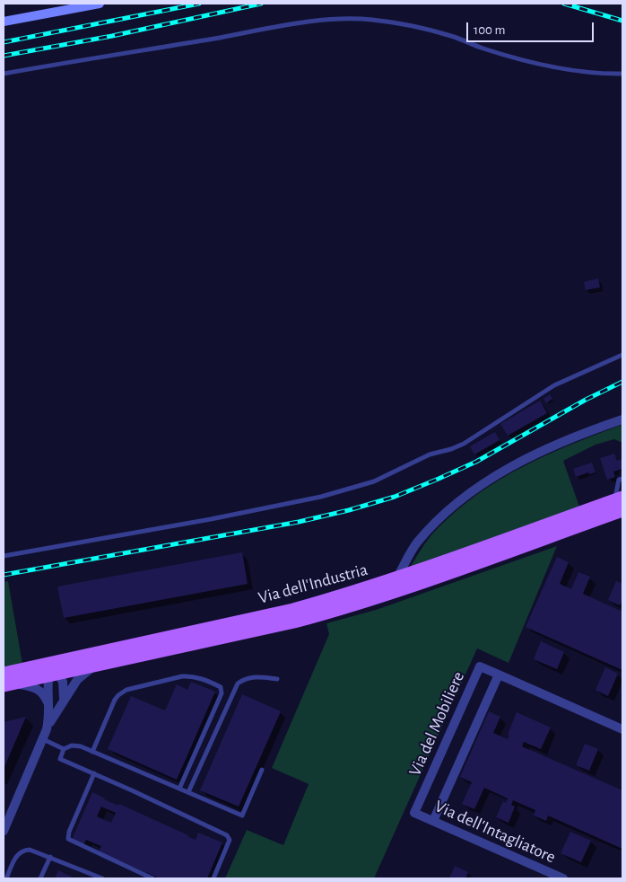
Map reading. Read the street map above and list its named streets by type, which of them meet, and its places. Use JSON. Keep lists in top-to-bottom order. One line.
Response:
{"streets":{"main road":["Via dell'Industria"],"street":["Via del Mobiliere","Via dell'Intagliatore"]},"crossings":[["Via del Mobiliere","Via dell'Intagliatore"]],"scale_bar":"100 m"}
